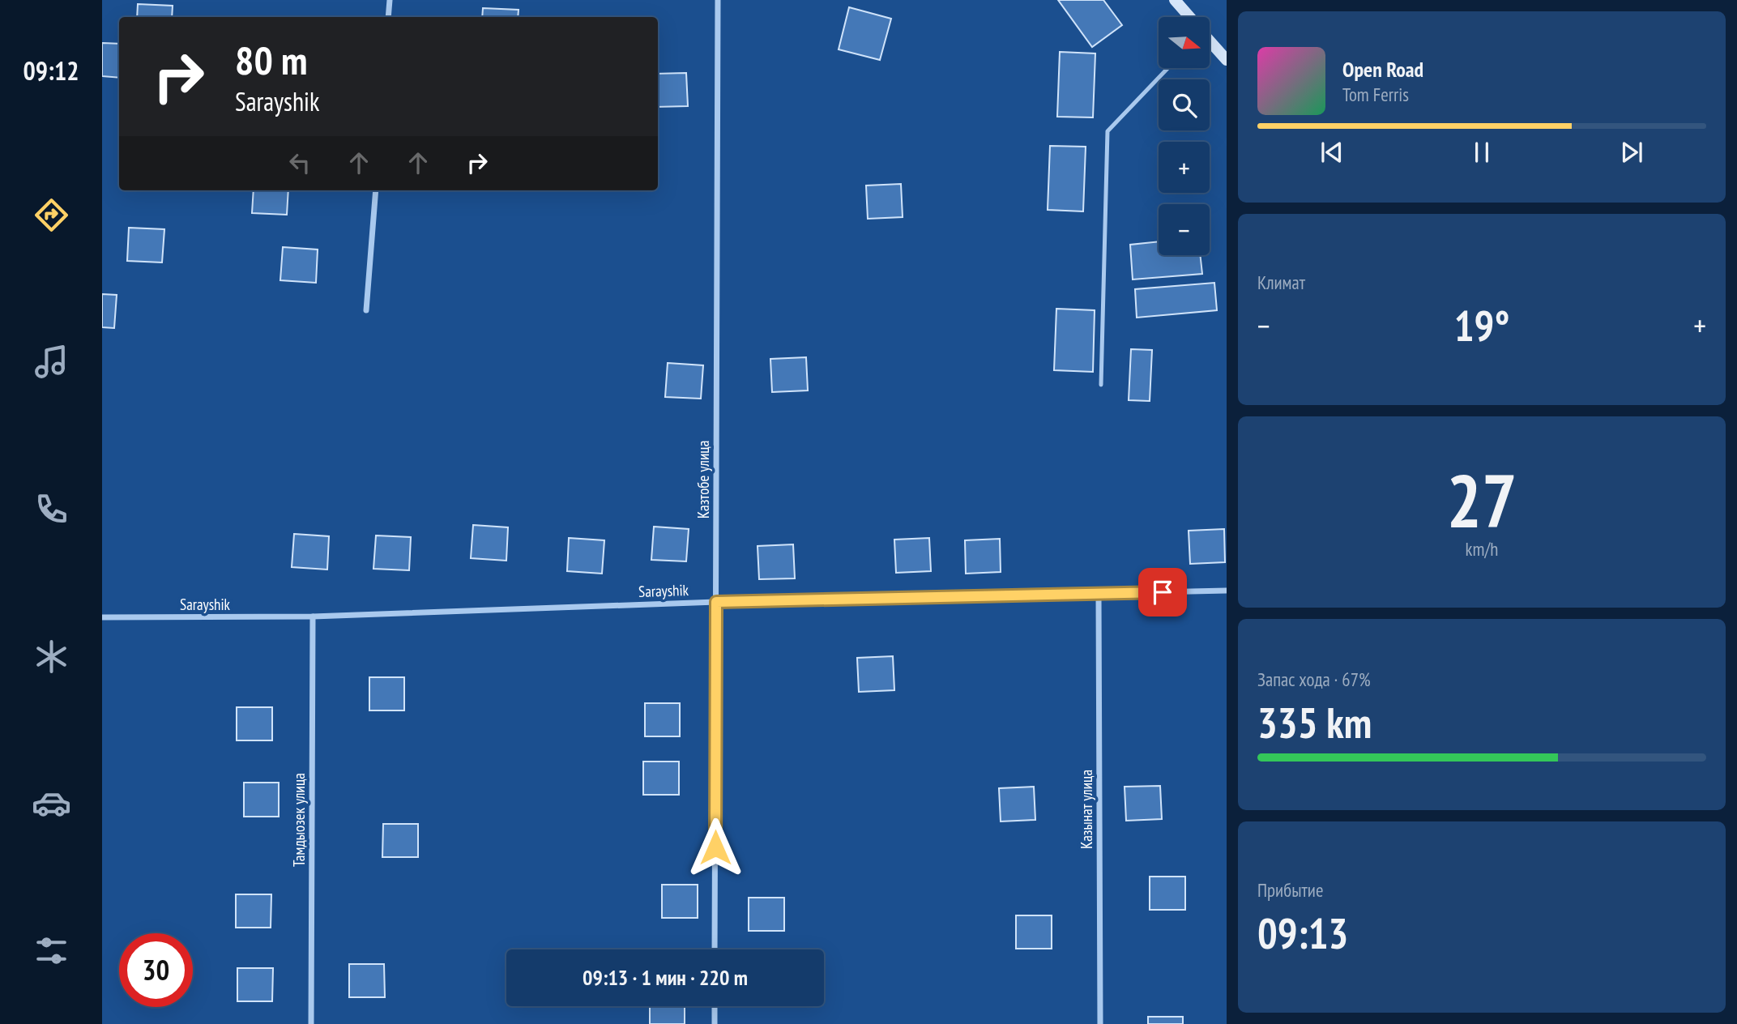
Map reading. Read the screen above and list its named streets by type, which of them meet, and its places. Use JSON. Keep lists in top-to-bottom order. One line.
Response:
{"streets":{"street":["Казтобе улица","Sarayshik","Казынат улица","Тамдыозек улица"]},"crossings":[["Казтобе улица","Sarayshik"],["Sarayshik","Казынат улица"],["Sarayshik","Тамдыозек улица"]],"north":"right","page":{"tabs":"09:12","map_buttons":["+","−"],"turn":["80 m","Sarayshik"],"song":["Open Road","Tom Ferris"],"tile":["Климат",["27","km/h"],["Запас хода · 67%","335 km"],["Прибытие","09:13"]],"heat":["−","19°","+"],"limit":"30","trip":"09:13 · 1 мин · 220 m"}}
